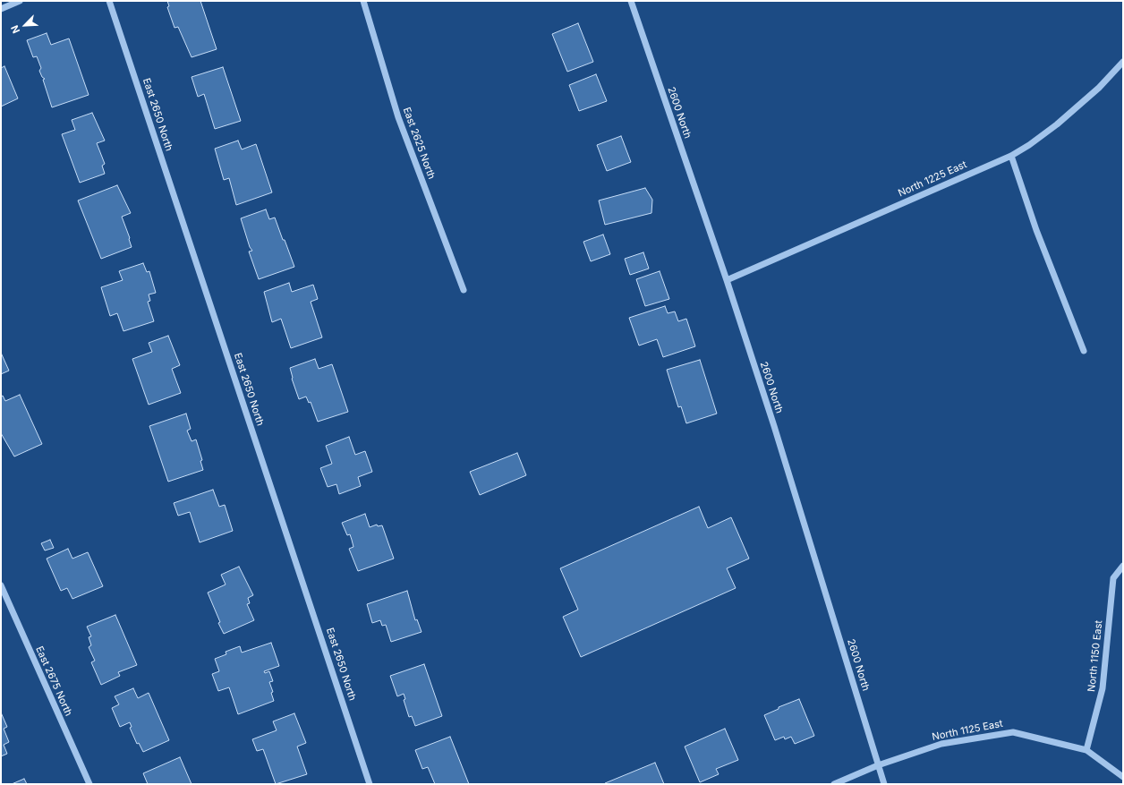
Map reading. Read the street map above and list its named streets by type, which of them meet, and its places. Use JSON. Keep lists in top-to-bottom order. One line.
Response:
{"streets":{"street":["2600 North","East 2650 North","East 2625 North","North 1225 East","North 1150 East","East 2675 North","North 1125 East"]},"crossings":[["2600 North","North 1225 East"],["2600 North","North 1125 East"],["North 1150 East","North 1125 East"]],"north":"bottom left"}
